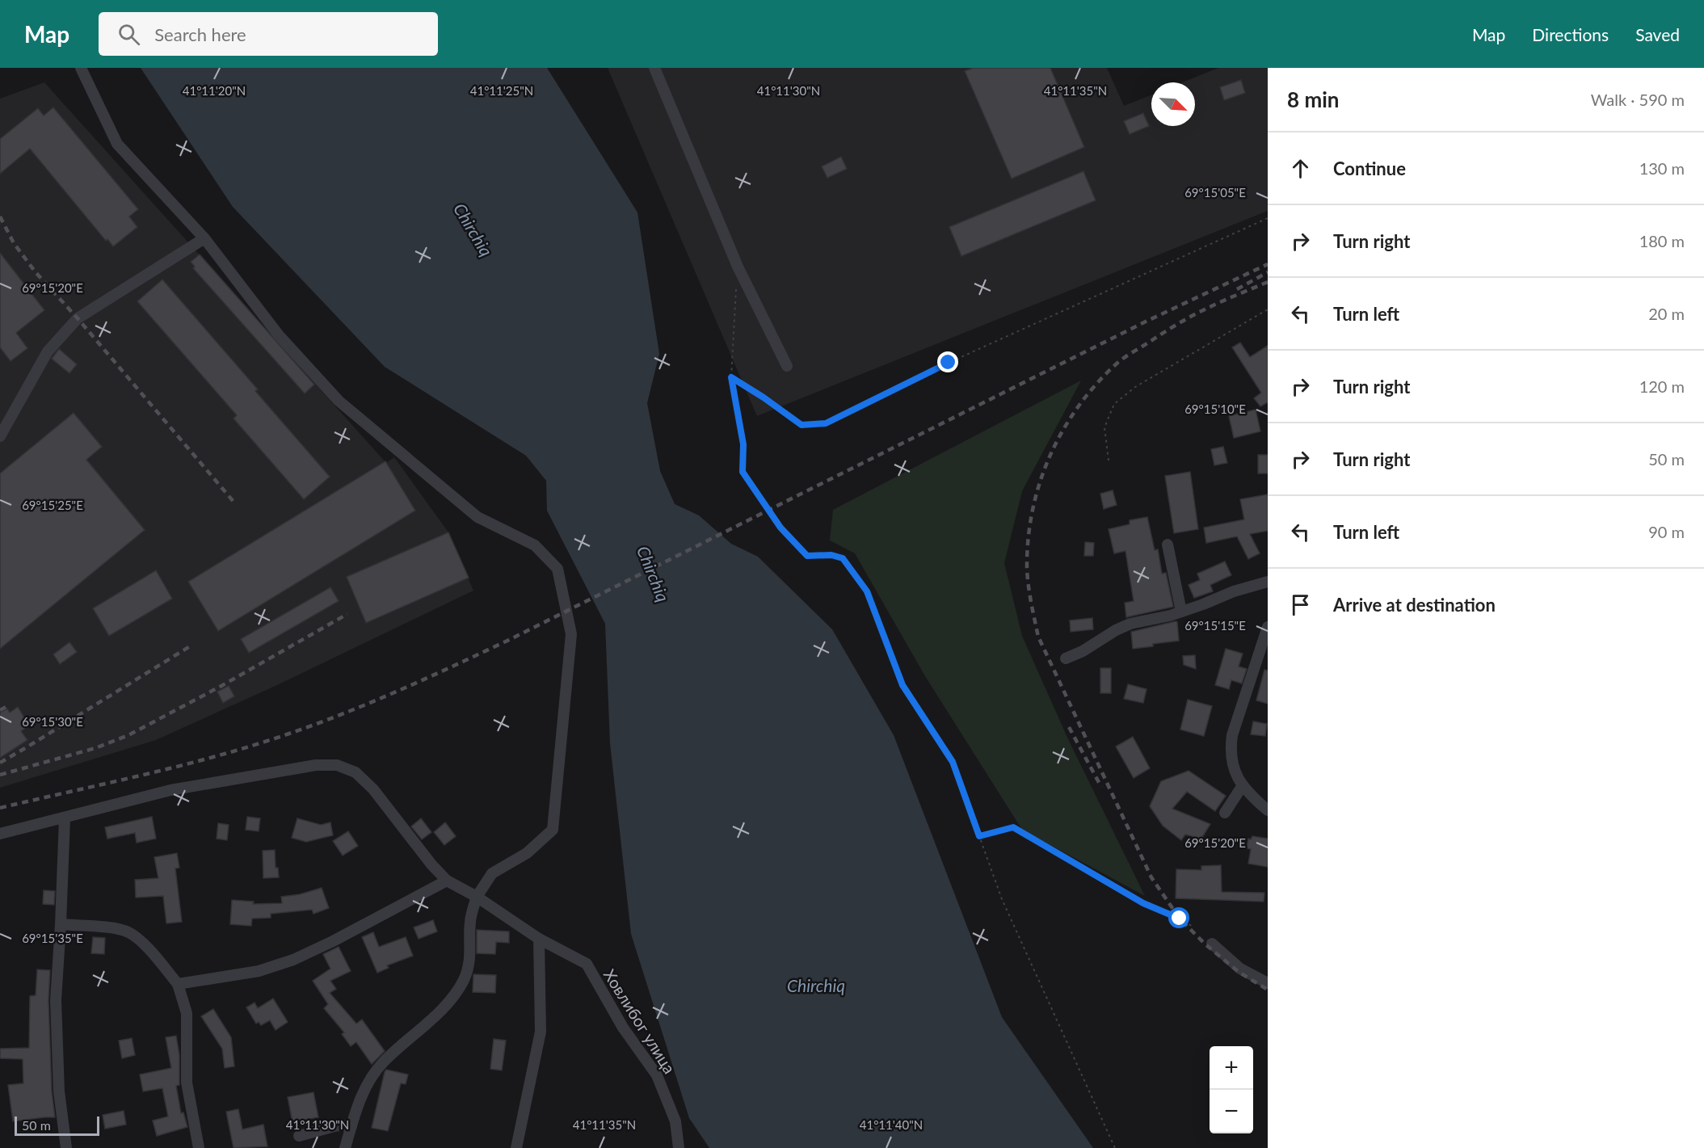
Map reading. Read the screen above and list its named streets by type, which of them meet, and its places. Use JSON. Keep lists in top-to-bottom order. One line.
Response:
{"streets":{"street":["Ховлибог улица"]},"water":["Chirchiq"],"scale_bar":"50 m","north":"bottom right","page":{"header":"Map","search":"Search here","nav":["Map","Directions","Saved"],"heading":["8 min","Walk · 590 m"],"list":[["Continue","130 m"],["Turn right","180 m"],["Turn left","20 m"],["Turn right","120 m"],["Turn right","50 m"],["Turn left","90 m"],"Arrive at destination"],"map_buttons":["+","−"],"scale":"50 m"},"coordinates":["41°11'20\"N","41°11'30\"N","41°11'35\"N","41°11'25\"N","69°15'05\"E","69°15'20\"E","69°15'10\"E","69°15'25\"E","69°15'15\"E","69°15'30\"E","69°15'35\"E","41°11'40\"N"]}
